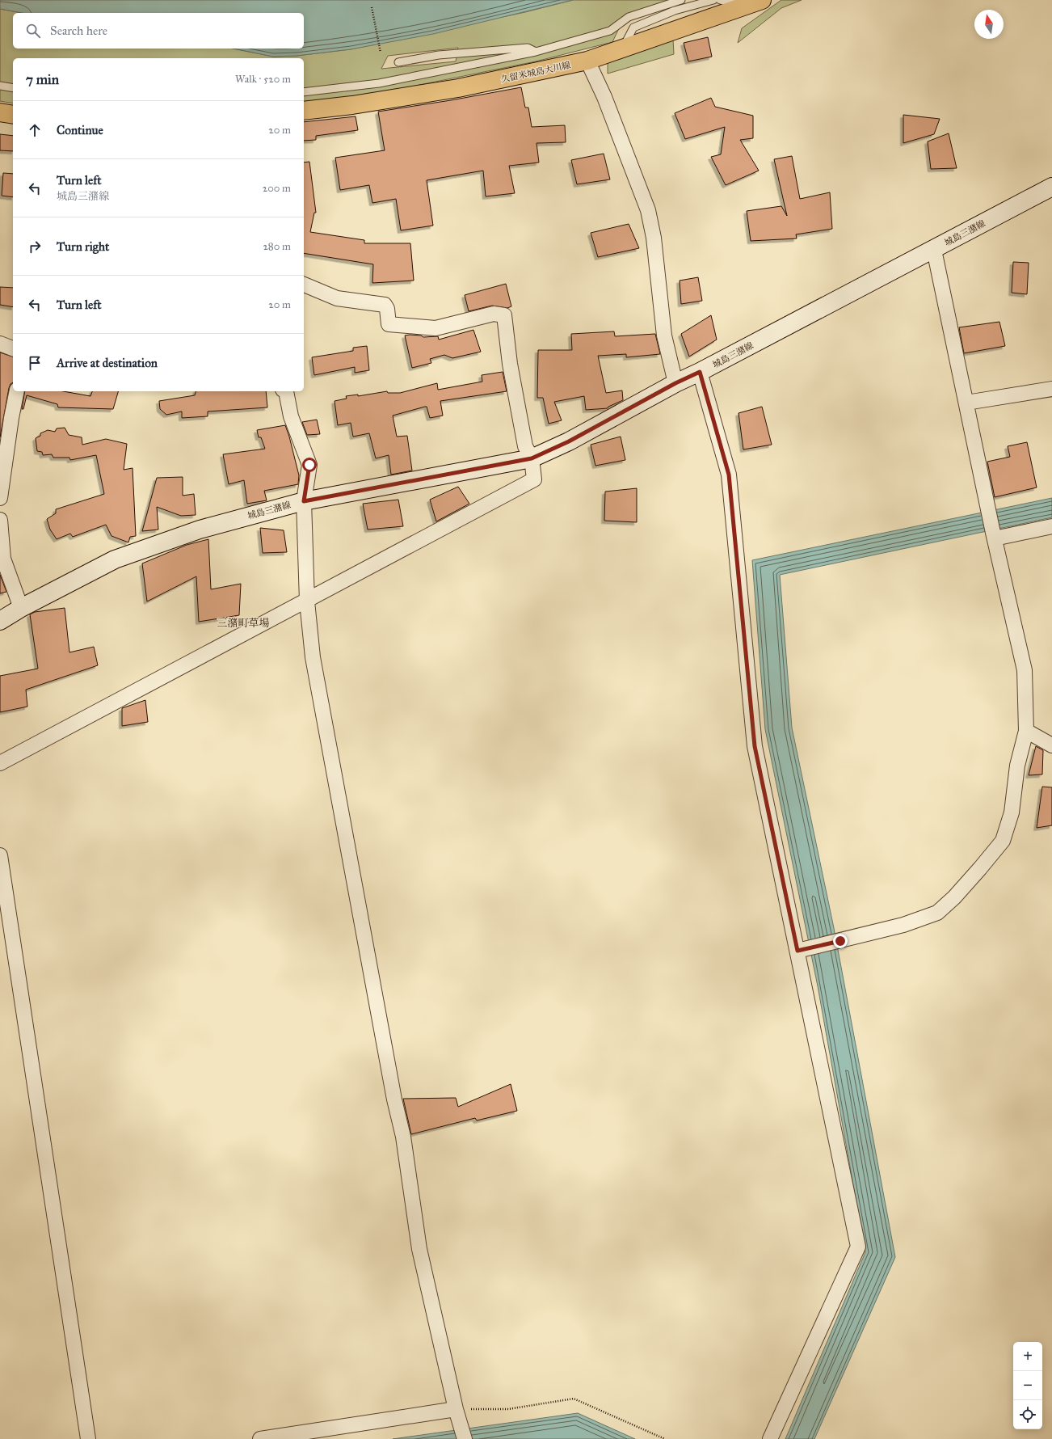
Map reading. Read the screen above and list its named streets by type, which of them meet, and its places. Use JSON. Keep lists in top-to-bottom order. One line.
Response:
{"streets":{"main road":["久留米城島大川線","城島三潴線"]},"districts":["三潴町草場"],"north":"top","page":{"search":"Search here","heading":["7 min","Walk · 520 m"],"list":[["Continue","20 m"],["Turn left","城島三潴線","200 m"],["Turn right","280 m"],["Turn left","20 m"],"Arrive at destination"],"map_buttons":["+","−"]}}
